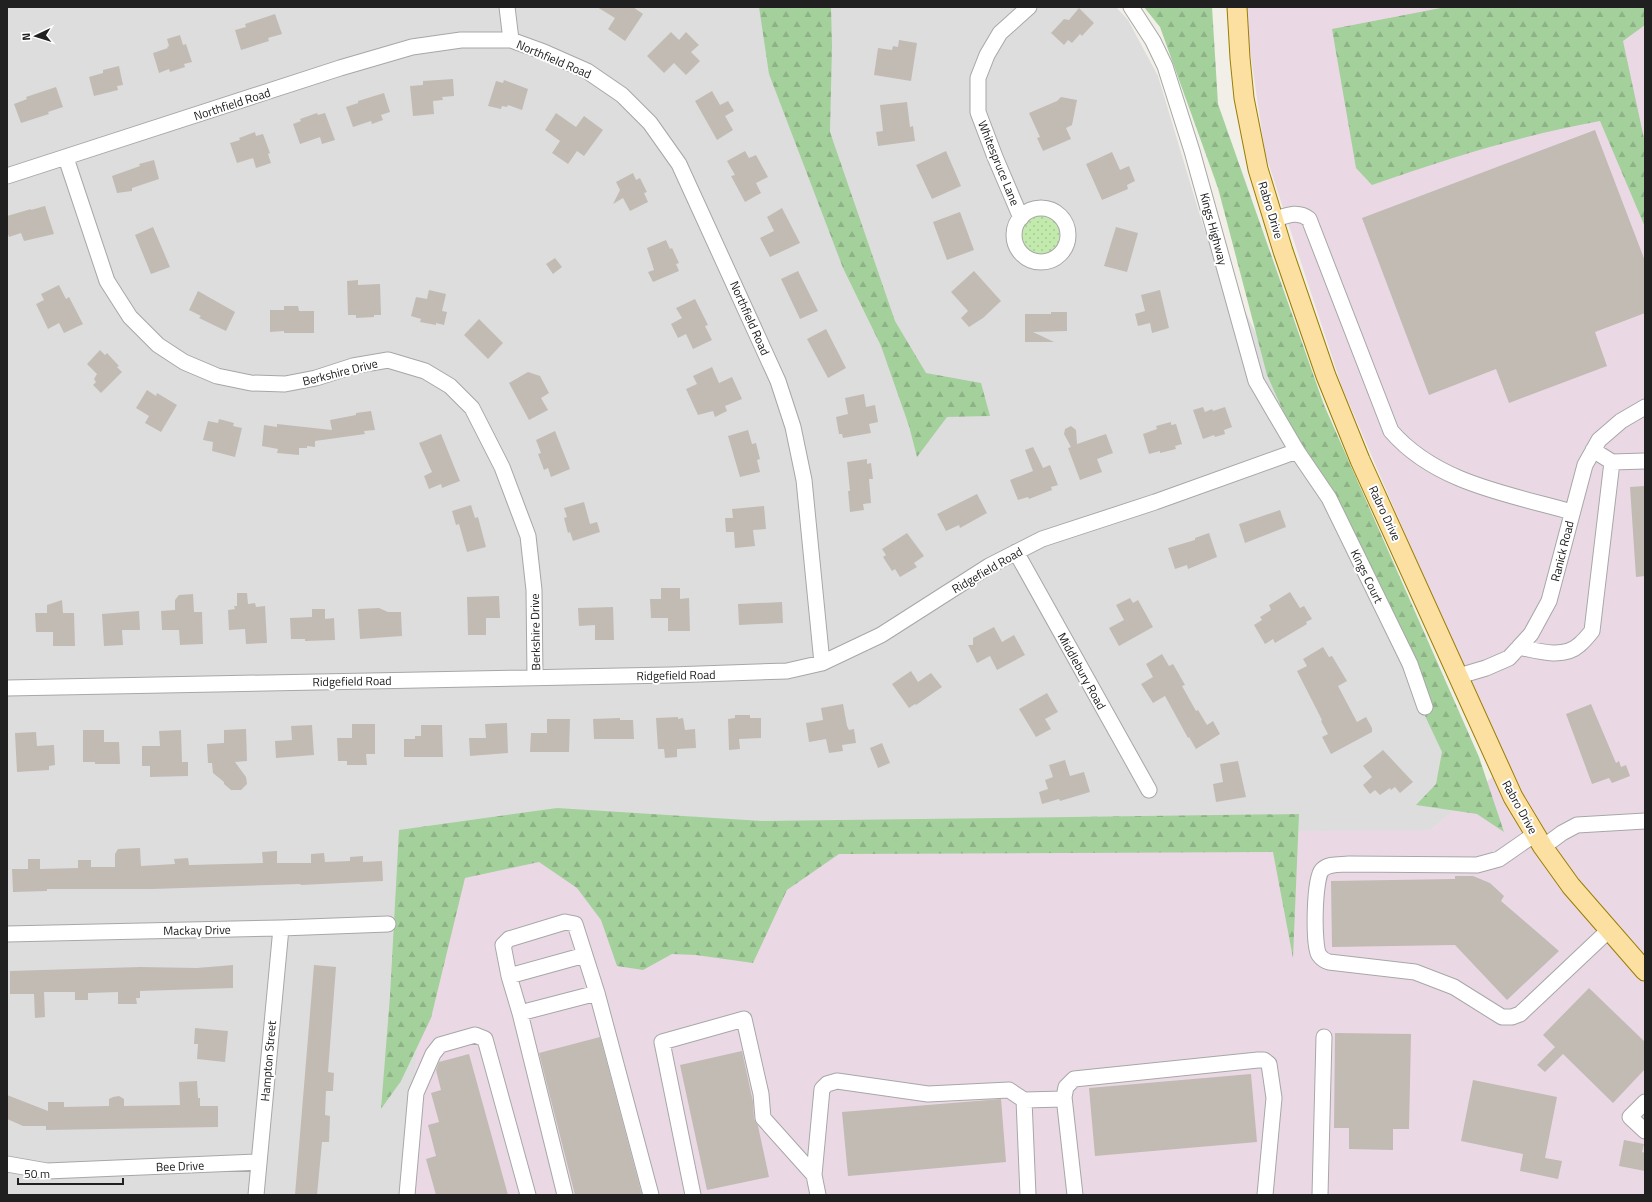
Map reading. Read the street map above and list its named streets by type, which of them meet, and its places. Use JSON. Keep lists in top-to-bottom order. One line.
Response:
{"streets":{"main road":["Rabro Drive"],"street":["Northfield Road","Whitespruce Lane","Kings Highway","Berkshire Drive","Ranick Road","Ridgefield Road","Kings Court","Middlebury Road","Mackay Drive","Hampton Street","Bee Drive"]},"crossings":[["Northfield Road","Berkshire Drive"],["Northfield Road","Ridgefield Road"],["Rabro Drive","Ranick Road"],["Kings Highway","Ridgefield Road"],["Kings Highway","Kings Court"],["Berkshire Drive","Ridgefield Road"],["Ridgefield Road","Kings Court"],["Ridgefield Road","Middlebury Road"],["Mackay Drive","Hampton Street"],["Hampton Street","Bee Drive"]],"scale_bar":"50 m","north":"left"}
